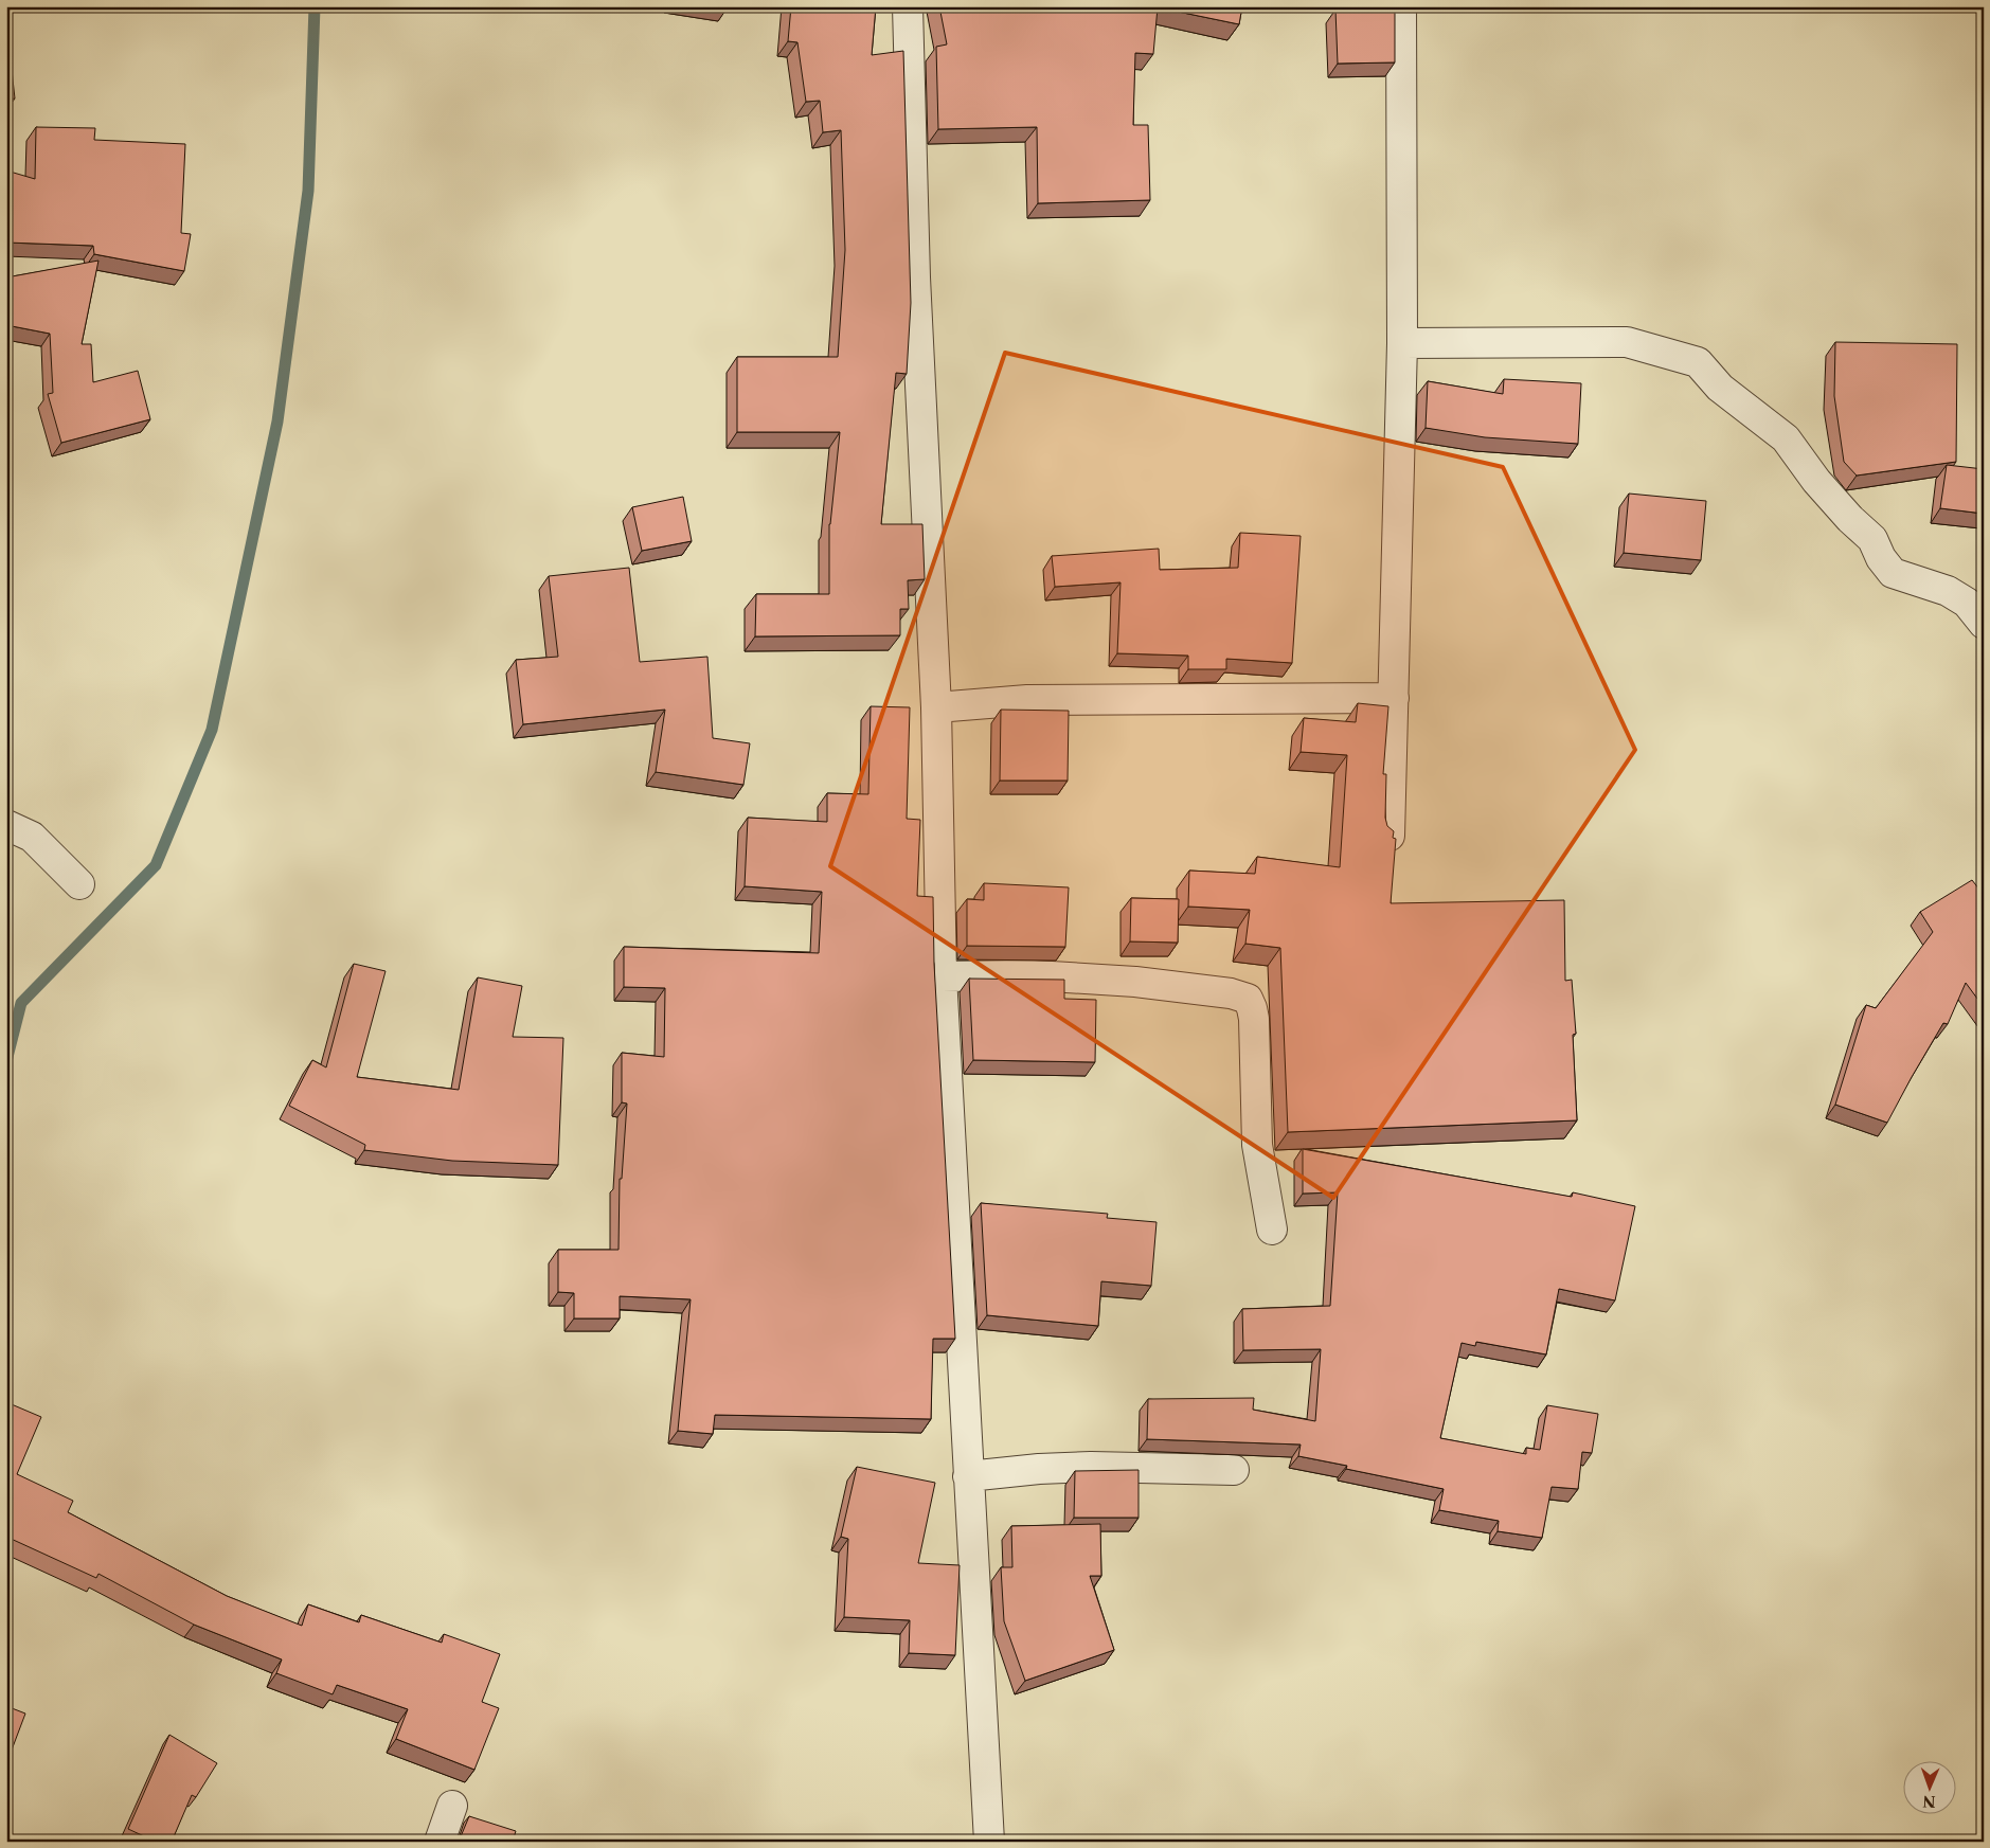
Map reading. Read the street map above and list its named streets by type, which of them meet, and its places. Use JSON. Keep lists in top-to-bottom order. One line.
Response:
{"north":"bottom"}
